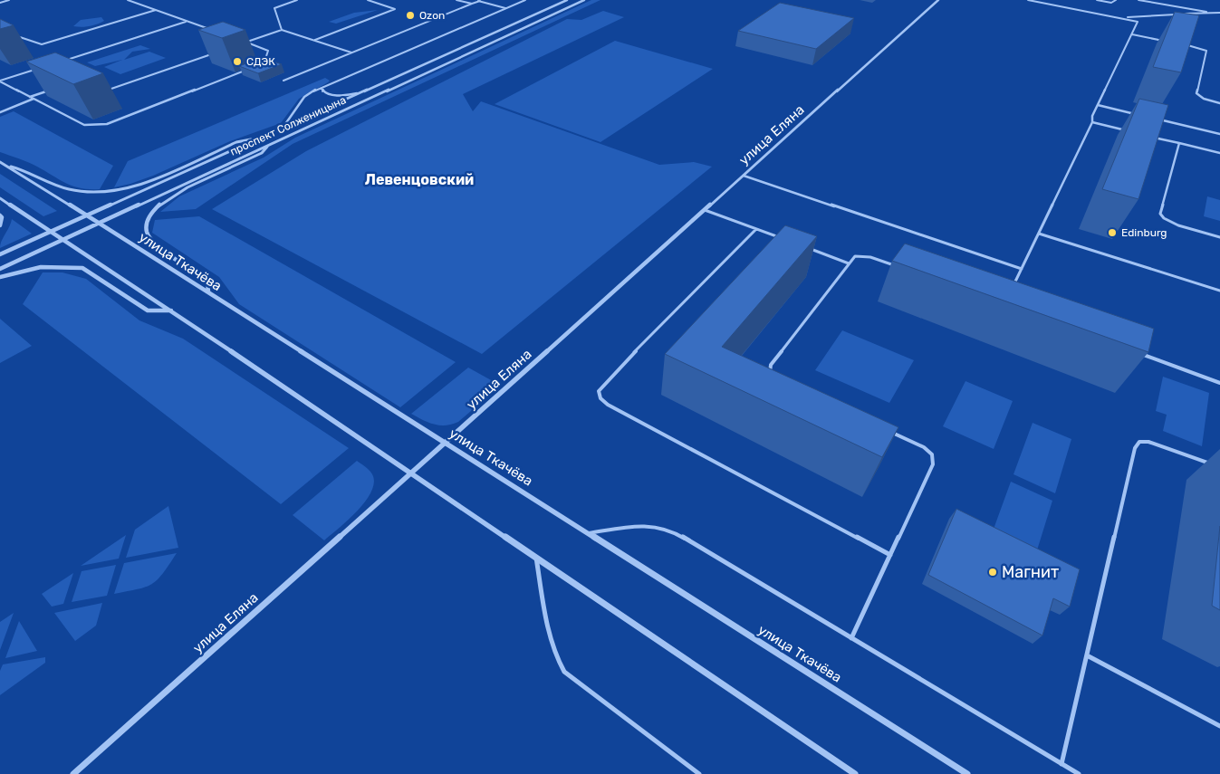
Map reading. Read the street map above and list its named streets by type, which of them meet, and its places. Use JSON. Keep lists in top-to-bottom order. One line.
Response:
{"streets":{"street":["проспект Солженицына","улица Еляна","улица Ткачёва"]},"crossings":[["проспект Солженицына","улица Ткачёва"],["улица Еляна","улица Ткачёва"]],"districts":["Левенцовский"],"places":["Ozon","СДЭК","Edinburg","Магнит"]}
